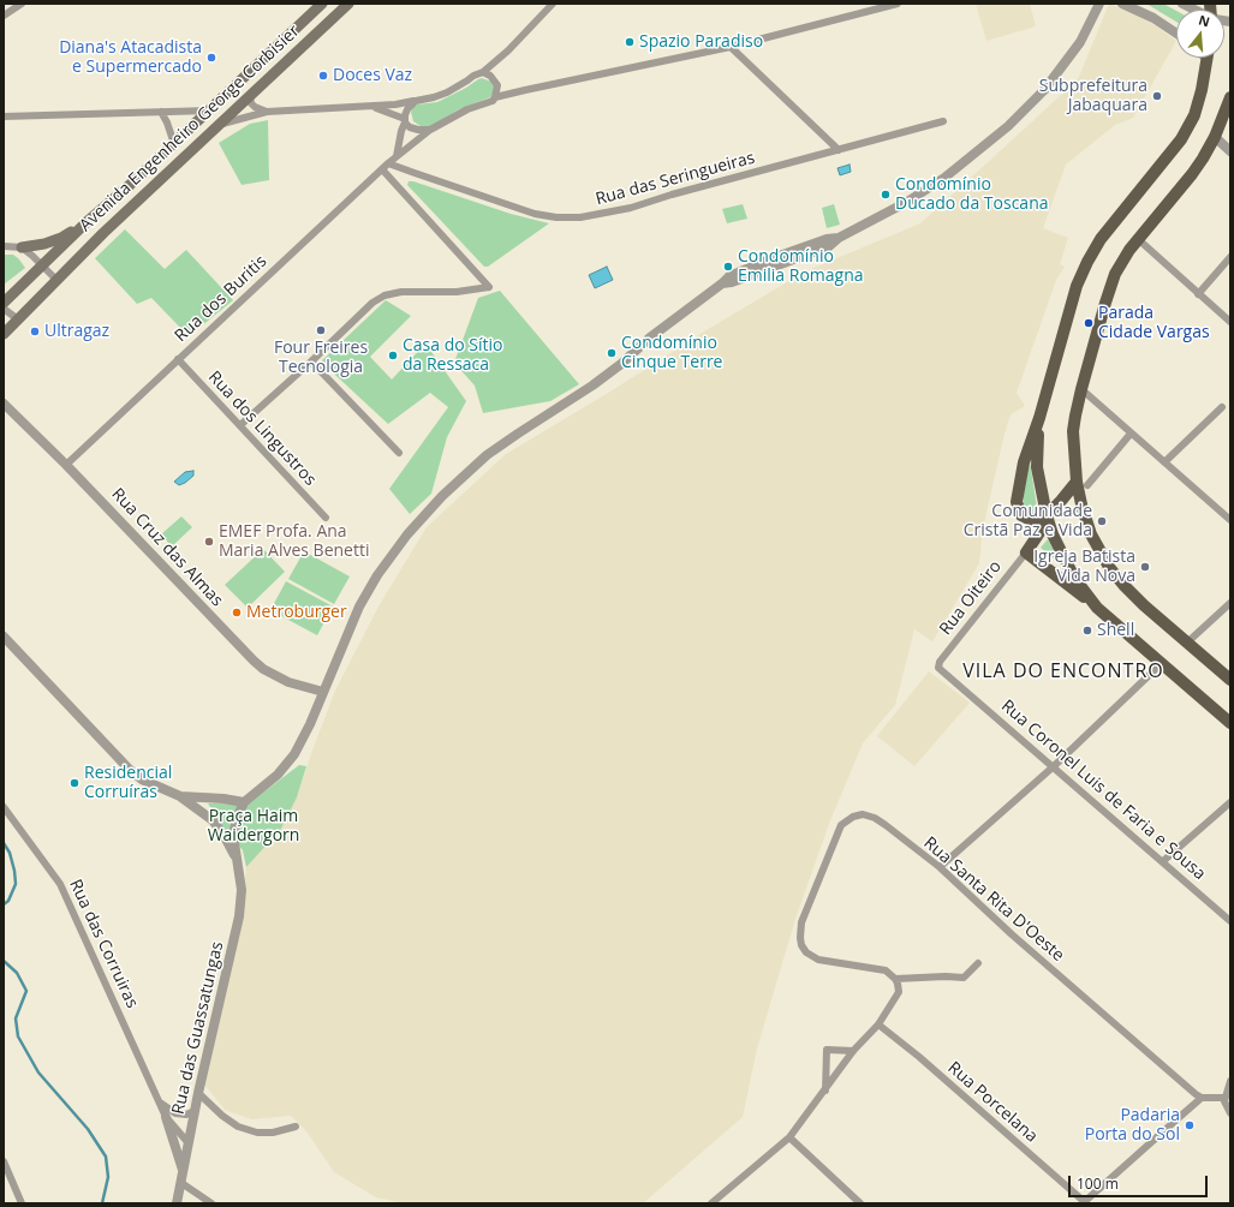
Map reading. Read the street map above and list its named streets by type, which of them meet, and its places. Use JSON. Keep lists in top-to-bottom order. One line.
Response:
{"streets":{"main road":["Avenida Engenheiro George Corbisier"],"street":["Rua das Seringueiras","Rua dos Buritis","Rua dos Lingustros","Rua Cruz das Almas","Rua Oiteiro","Rua Coronel Luis de Faria e Sousa","Rua Santa Rita D'Oeste","Rua das Corruiras","Rua das Guassatungas","Rua Porcelana"]},"crossings":[["Rua das Seringueiras","Rua dos Buritis"],["Rua dos Buritis","Rua dos Lingustros"],["Rua dos Buritis","Rua Cruz das Almas"],["Rua Oiteiro","Rua Coronel Luis de Faria e Sousa"],["Rua das Corruiras","Rua das Guassatungas"]],"districts":["VILA DO ENCONTRO"],"parks":["Praça Haim Waidergorn"],"places":["Spazio Paradiso","Diana's Atacadista e Supermercado","Doces Vaz","Subprefeitura Jabaquara","Condomínio Ducado da Toscana","Condomínio Emilia Romagna","Parada Cidade Vargas","Four Freires Tecnologia","Ultragaz","Condomínio Cinque Terre","Casa do Sítio da Ressaca","Comunidade Cristã Paz e Vida","EMEF Profa. Ana Maria Alves Benetti","Igreja Batista Vida Nova","Metroburger","Shell","Residencial Corruíras","Padaria Porta do Sol"],"scale_bar":"100 m","north":"top"}
